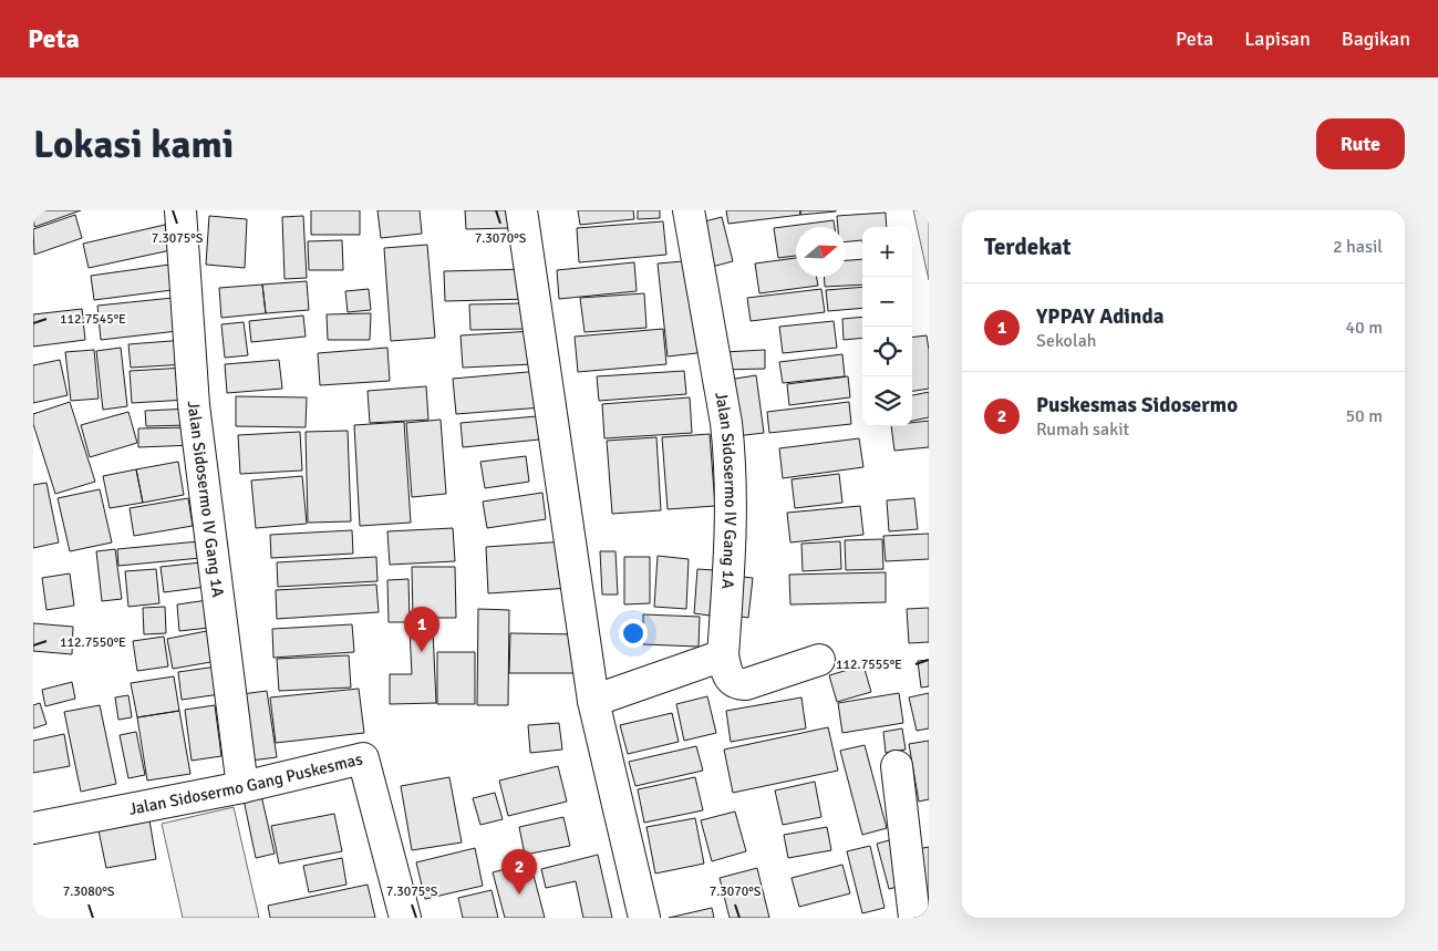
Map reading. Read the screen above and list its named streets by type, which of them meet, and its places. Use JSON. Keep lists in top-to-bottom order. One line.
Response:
{"streets":{"street":["Jalan Sidosermo IV Gang 1A","Jalan Sidosermo Gang Puskesmas"]},"crossings":[["Jalan Sidosermo IV Gang 1A","Jalan Sidosermo Gang Puskesmas"]],"north":"right","page":{"header":"Peta","nav":["Peta","Lapisan","Bagikan"],"buttons":"Rute","title":"Lokasi kami","heading":["Terdekat","2 hasil"],"map_buttons":["+","−"],"list":[{"mark":"1","name":"YPPAY Adinda","note":"Sekolah","value":"40 m"},{"mark":"2","name":"Puskesmas Sidosermo","note":"Rumah sakit","value":"50 m"}],"pins":["1","2"]},"coordinates":["7.3075°S","7.3070°S","112.7545°E","112.7550°E","112.7555°E","7.3080°S"]}
